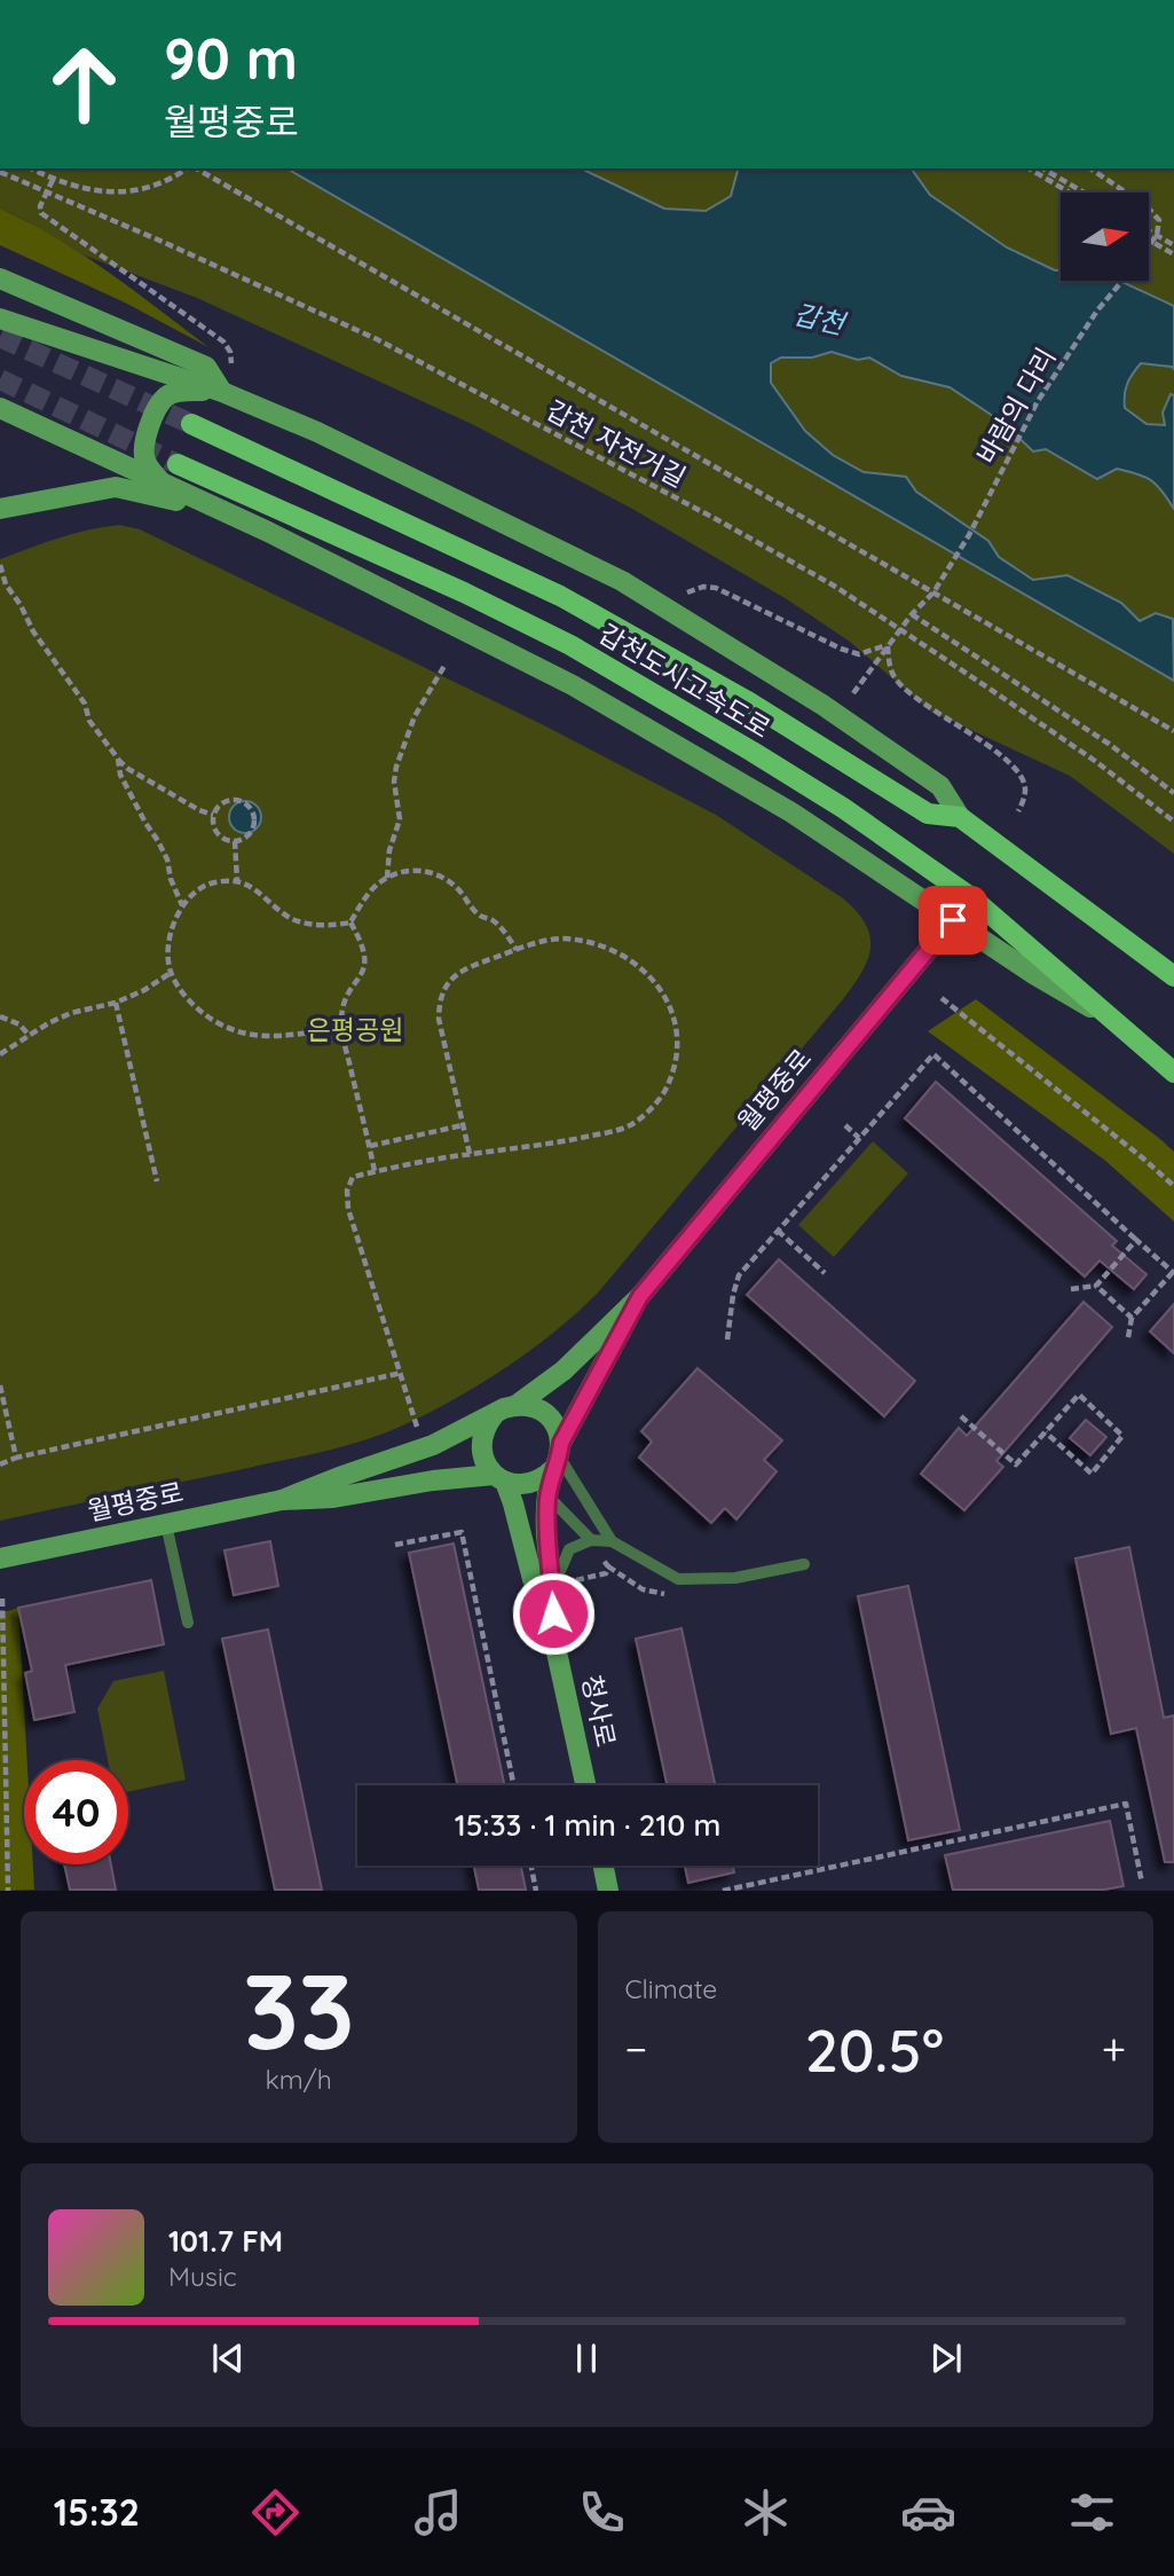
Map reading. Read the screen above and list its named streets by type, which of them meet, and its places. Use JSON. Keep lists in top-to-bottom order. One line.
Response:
{"streets":{"main road":["갑천도시고속도로"],"street":["월평중로","청사로"],"path":["바람의 다리","갑천 자전거길"]},"crossings":[["바람의 다리","갑천 자전거길"]],"water":["갑천"],"parks":["은평공원"],"north":"right","page":{"turn":["90 m","월평중로"],"limit":"40","trip":"15:33 · 1 min · 210 m","tile":[["33","km/h"],"Climate"],"heat":["−","20.5°","+"],"song":["101.7 FM","Music"],"tabs":"15:32"}}
